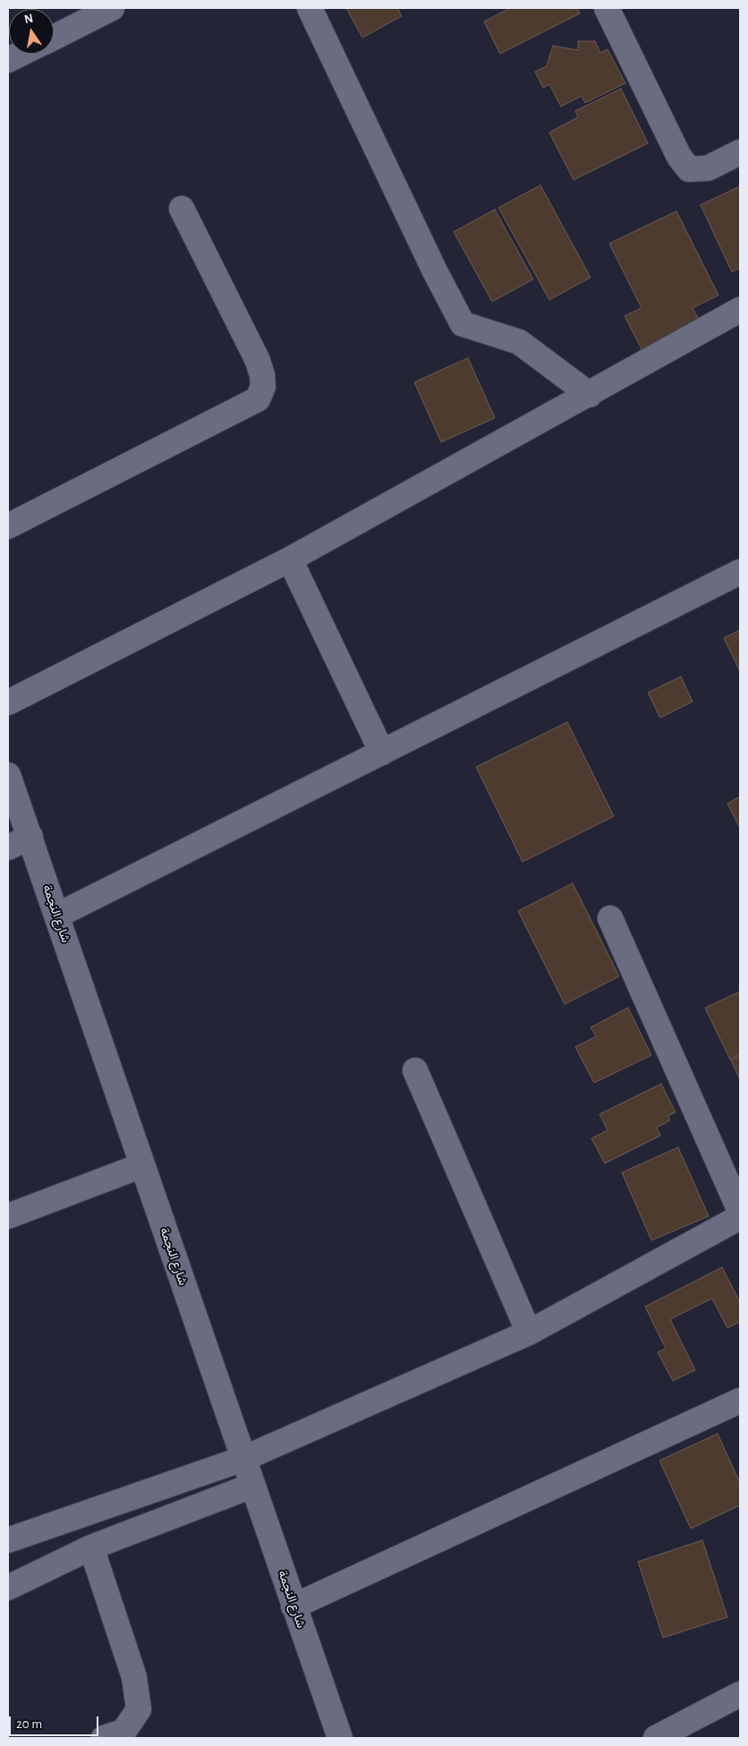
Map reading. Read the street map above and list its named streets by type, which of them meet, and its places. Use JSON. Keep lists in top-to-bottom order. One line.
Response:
{"streets":{"street":["شارع النجمة"]},"scale_bar":"20 m","north":"top"}
